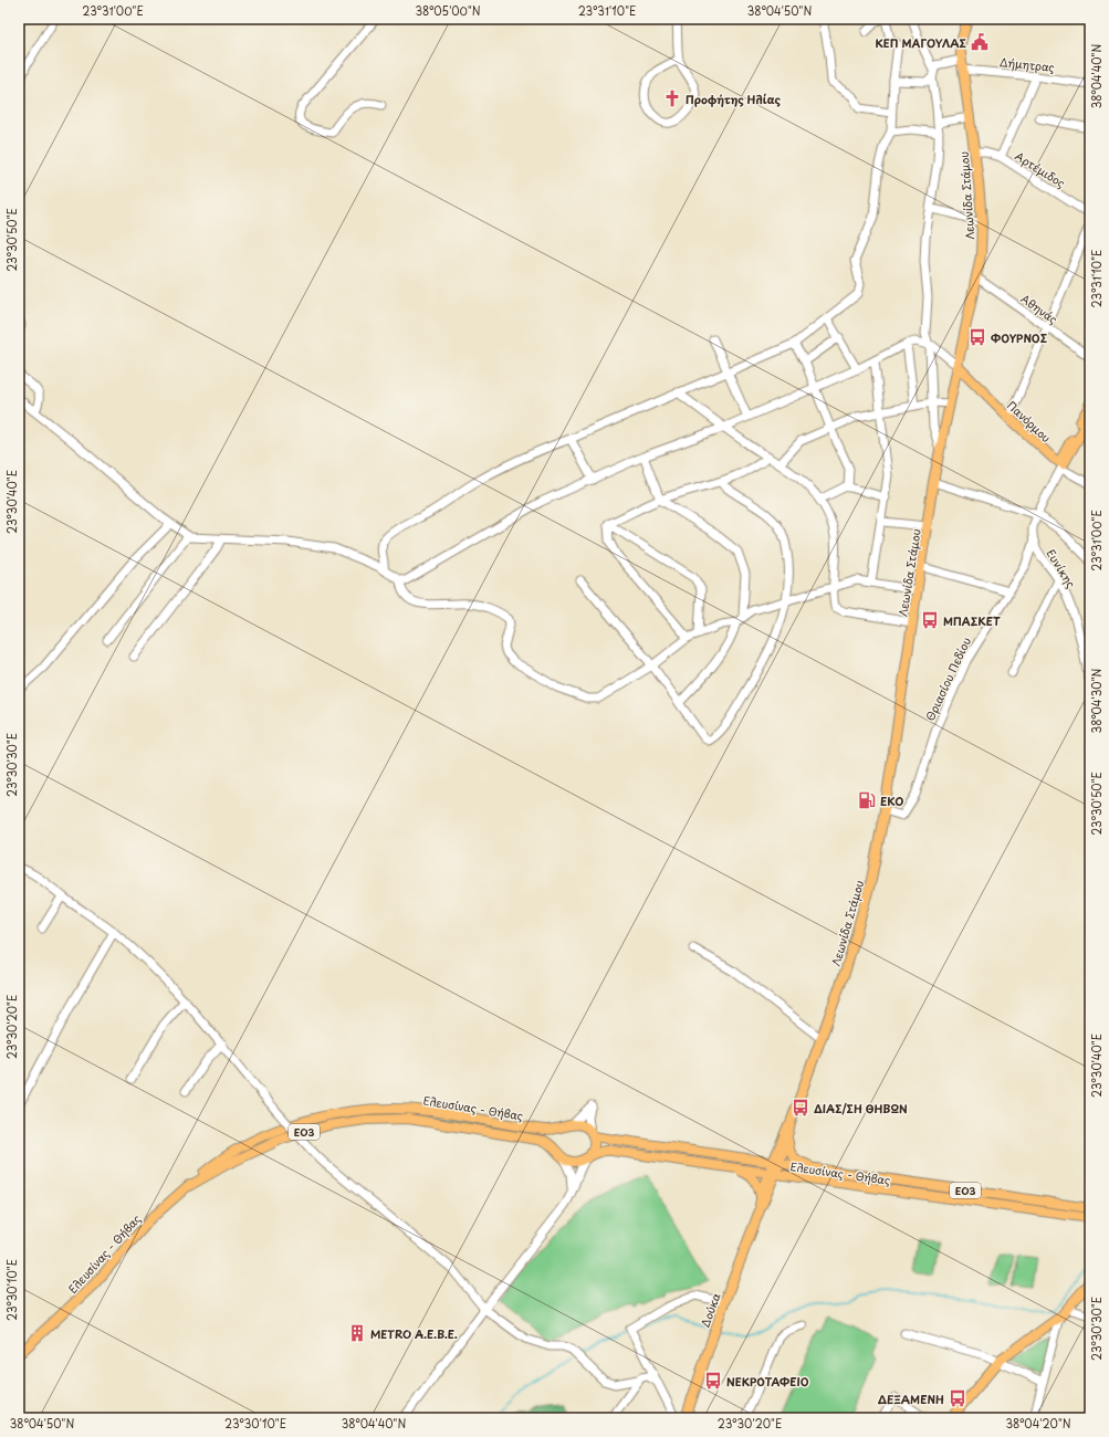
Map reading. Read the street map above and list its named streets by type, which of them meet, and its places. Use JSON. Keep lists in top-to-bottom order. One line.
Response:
{"streets":{"main road":["Λεωνίδα Στάμου","Πανόρμου","Ελευσίνας - Θήβας","ΕΟ3","Δούκα"],"street":["Δήμητρας","Αρτέμιδος","Αθηνάς","Ευνίκης","Θριασίου Πεδίου"]},"crossings":[["Δήμητρας","Λεωνίδα Στάμου"],["Αρτέμιδος","Λεωνίδα Στάμου"],["Λεωνίδα Στάμου","Αθηνάς"],["Λεωνίδα Στάμου","Πανόρμου"],["Λεωνίδα Στάμου","Θριασίου Πεδίου"],["Λεωνίδα Στάμου","Ελευσίνας - Θήβας"],["Λεωνίδα Στάμου","ΕΟ3"],["Λεωνίδα Στάμου","Δούκα"],["Ευνίκης","Θριασίου Πεδίου"],["Ελευσίνας - Θήβας","ΕΟ3"],["Ελευσίνας - Θήβας","Δούκα"],["ΕΟ3","Δούκα"]],"places":{"public building":["ΚΕΠ ΜΑΓΟΥΛΑΣ"],"church":["Προφήτης Ηλίας"],"bus stop":["ΦΟΥΡΝΟΣ","ΜΠΑΣΚΕΤ","ΔΙΑΣ/ΣΗ ΘΗΒΩΝ","ΝΕΚΡΟΤΑΦΕΙΟ","ΔΕΞΑΜΕΝΗ"],"fuel station":["EKO"],"building":["METRO Α.Ε.Β.Ε."]},"coordinates":["23°31'00\"E","38°05'00\"N","23°31'10\"E","38°04'50\"N","38°04'40\"N","23°30'50\"E","23°30'40\"E","38°04'30\"N","23°30'30\"E","23°30'20\"E","23°30'10\"E","38°04'20\"N"]}
